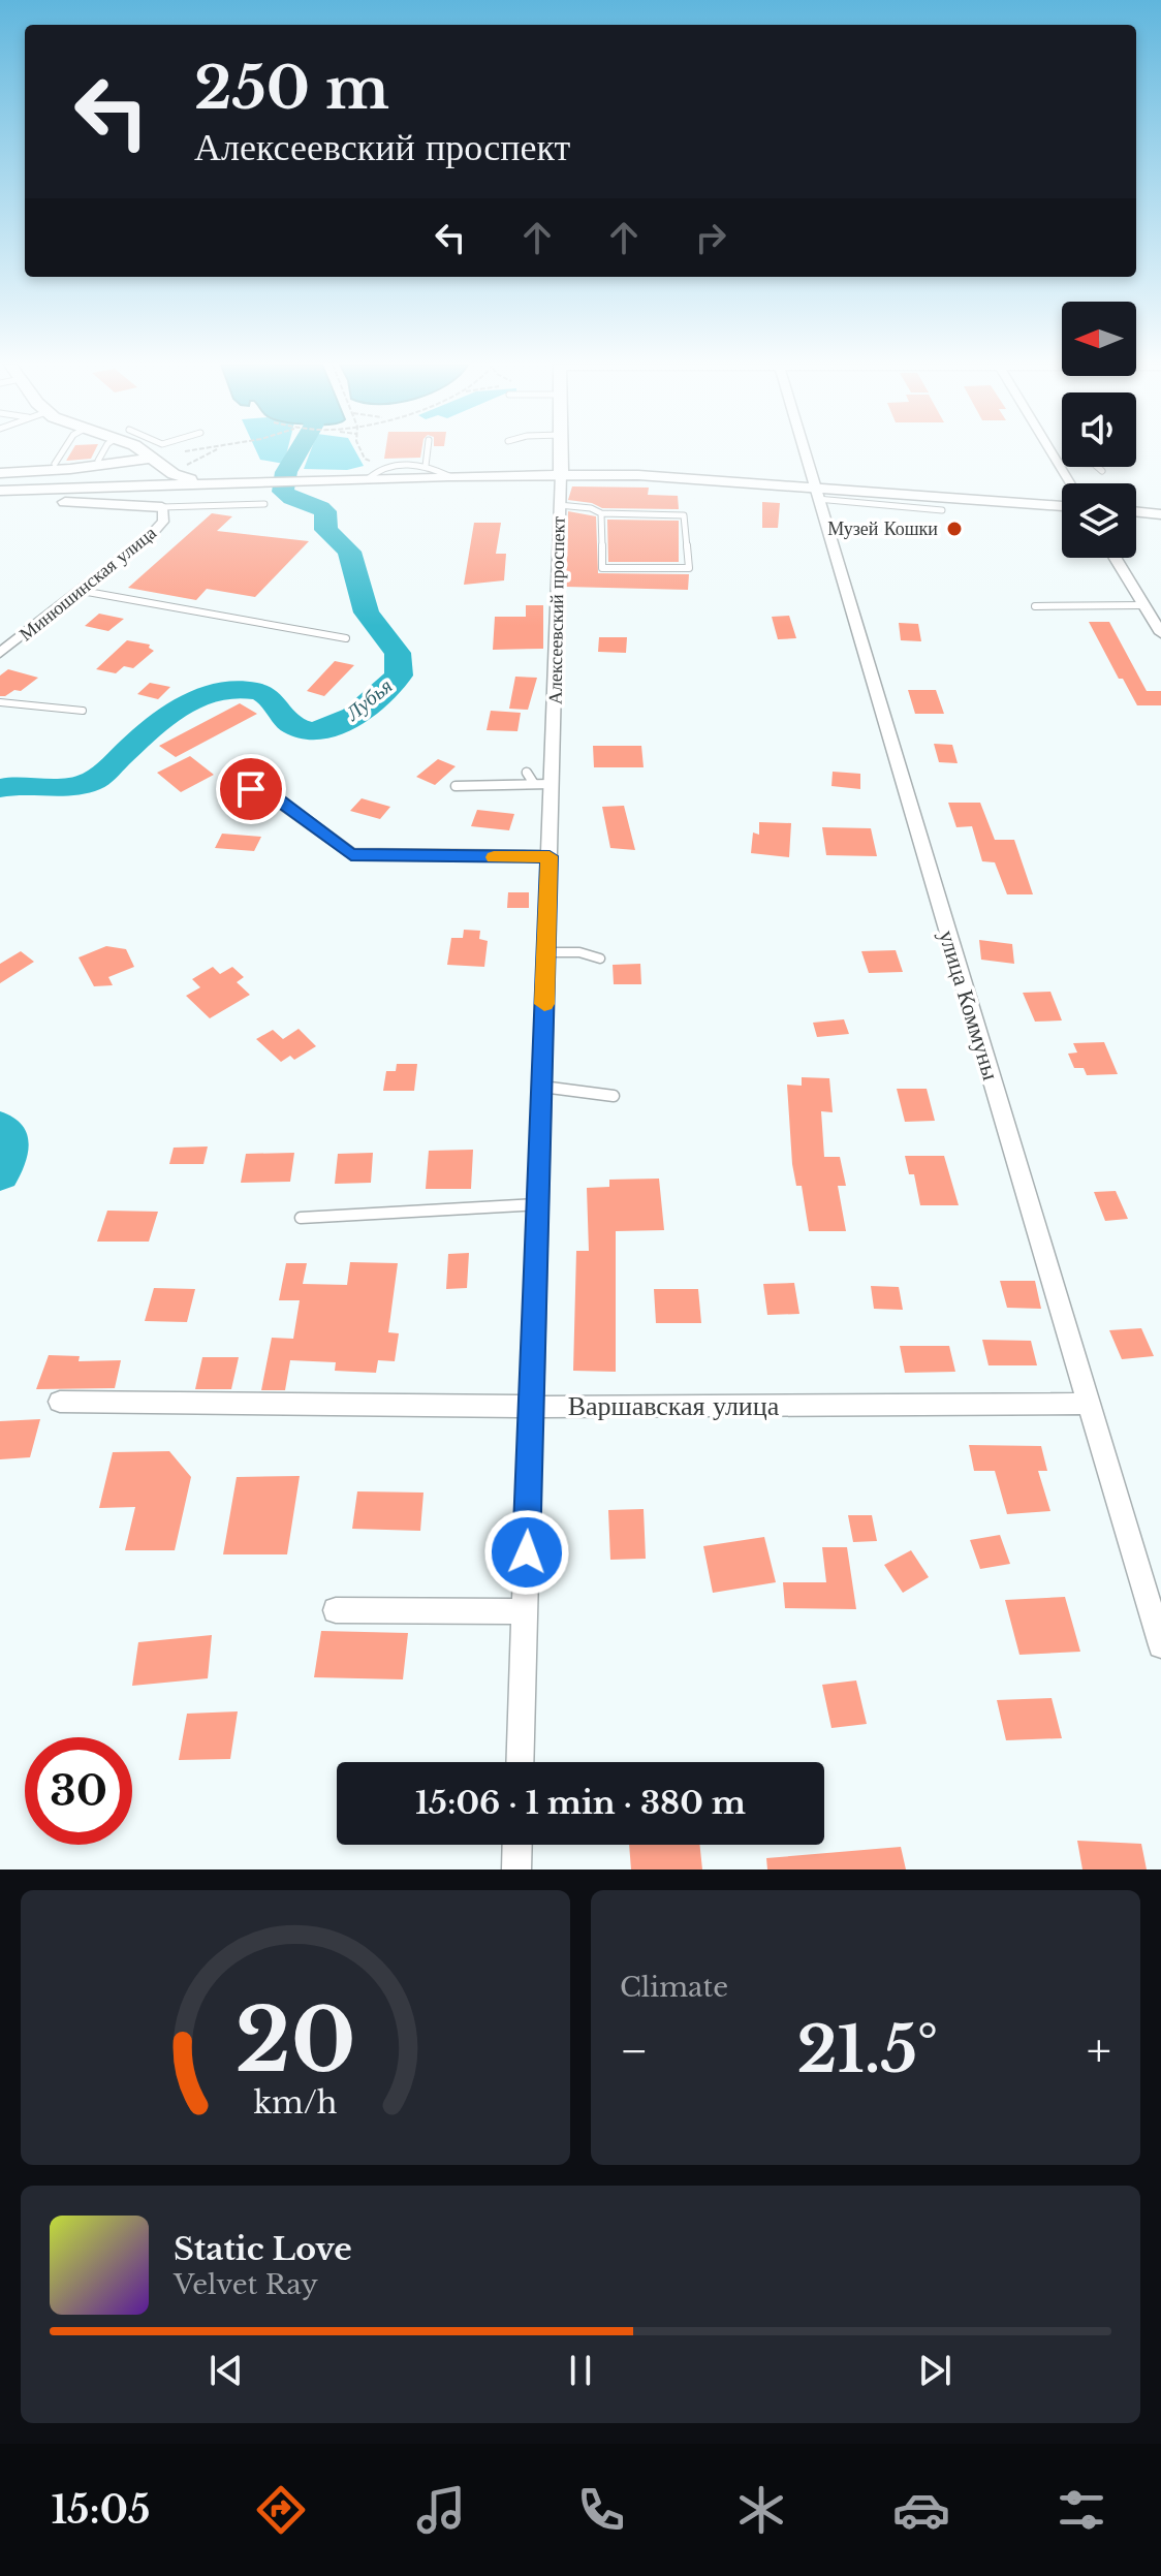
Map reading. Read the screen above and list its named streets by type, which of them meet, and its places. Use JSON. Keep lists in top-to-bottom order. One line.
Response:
{"streets":{"main road":["Минюшинская улица","Алексеевский проспект"],"street":["улица Коммуны","Варшавская улица"]},"crossings":[["Алексеевский проспект","Варшавская улица"],["улица Коммуны","Варшавская улица"]],"water":["Лубья"],"places":["Музей Кошки"],"north":"left","page":{"turn":["250 m","Алексеевский проспект"],"limit":"30","trip":"15:06 · 1 min · 380 m","tile":"Climate","heat":["−","21.5°","+"],"song":["Static Love","Velvet Ray"],"tabs":"15:05","gauge":["20","km/h"]}}
